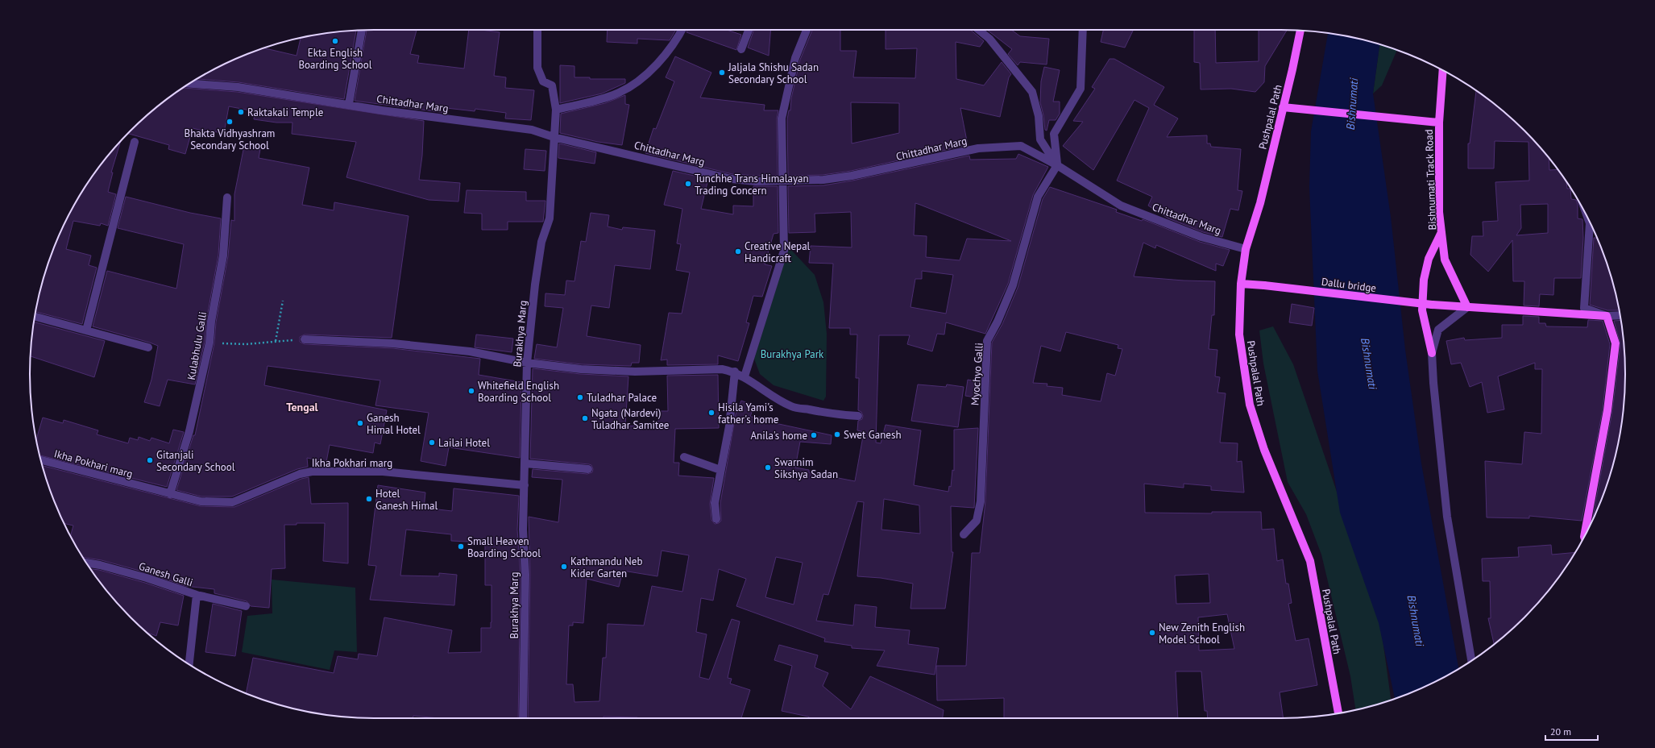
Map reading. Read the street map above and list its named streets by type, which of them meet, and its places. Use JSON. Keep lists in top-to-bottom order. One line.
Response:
{"streets":{"main road":["Pushpalal Path","Bishnumati Track Road","Dallu bridge"],"street":["Chittadhar Marg","Burakhya Marg","Kulabhulu Galli","Myochyo Galli","Ikha Pokhari marg","Ganesh Galli"]},"crossings":[["Chittadhar Marg","Pushpalal Path"],["Chittadhar Marg","Burakhya Marg"],["Chittadhar Marg","Myochyo Galli"],["Pushpalal Path","Dallu bridge"],["Bishnumati Track Road","Dallu bridge"],["Burakhya Marg","Ikha Pokhari marg"],["Kulabhulu Galli","Ikha Pokhari marg"]],"districts":["Tengal"],"water":["Bishnumati"],"parks":["Burakhya Park"],"places":["Ekta English Boarding School","Jaljala Shishu Sadan Secondary School","Raktakali Temple","Bhakta Vidhyashram Secondary School","Tunchhe Trans Himalayan Trading Concern","Creative Nepal Handicraft","Whitefield English Boarding School","Tuladhar Palace","Hisila Yami's father's home","Ngata (Nardevi) Tuladhar Samitee","Ganesh Himal Hotel","Swet Ganesh","Anila's home","Lailai Hotel","Gitanjali Secondary School","Swarnim Sikshya Sadan","Hotel Ganesh Himal","Small Heaven Boarding School","Kathmandu Neb Kider Garten","New Zenith English Model School"],"scale_bar":"20 m"}
